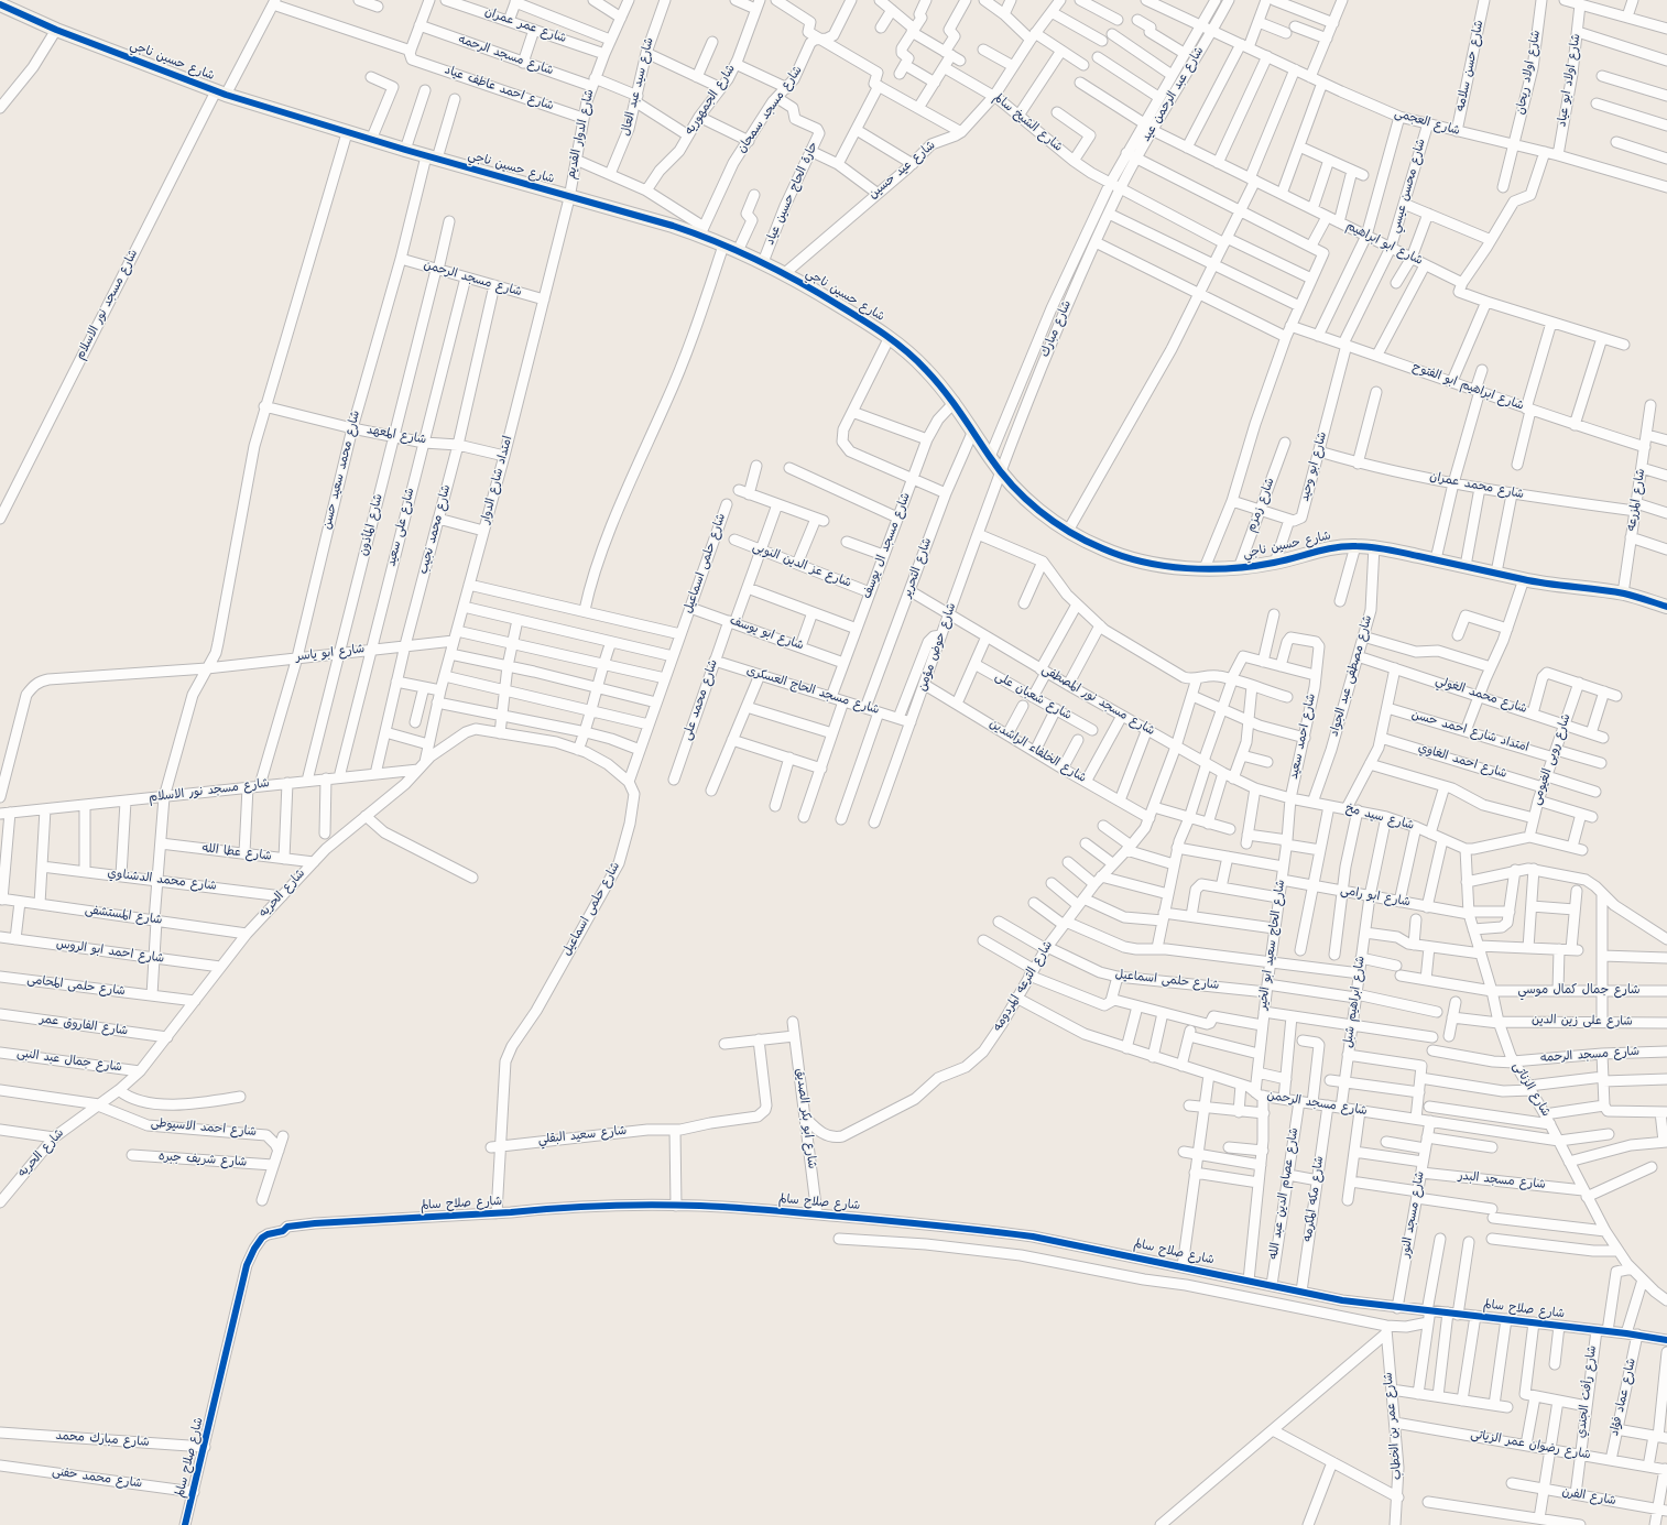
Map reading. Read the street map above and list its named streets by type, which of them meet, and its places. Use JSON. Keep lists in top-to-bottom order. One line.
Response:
{"streets":{"street":["شارع عمر عمران","شارع مسجد الرحمه","شارع حسين ناجي","شارع حسن سلامه","شارع اولاد ريحان","شارع اولاد ابو عياد","شارع سيد عبد العال","شارع احمد عاطف عياد","شارع عبد الرحمن عيد","شارع الجمهوريه","شارع مسجد سمحان","شارع الشيخ سالم","شارع العجمى","شارع الدوار القديم","شارع عيد حسين","شارع محسن عيسي","حارة الحاج حسين عياد","شارع ابو ابراهيم","شارع مسجد الرحمن","شارع مسجد نور الاسلام","شارع مبارك","شارع ابراهيم ابو الفتوح","شارع المعهد","شارع ابو وحيد","شارع محمد سعيد حسن","امتداد شارع الدوار","شارع محمد عمران","شارع المزرعه","شارع زمزم","شارع المأذون","شارع على سعيد","شارع محمد نجيب","شارع مسجد ال يوسف","شارع حلمى اسماعيل","شارع عز الدين النوبى","شارع التحرير","شارع ابو يوسف","شارع حوض مؤمن","شارع ابو ياسر","شارع مصطفى عبد الجواد","شارع مسجد الحاج العسكرى","شارع محمد الغولي","شارع شعبان على","شارع محمد على","شارع مسجد نور المصطفى","امتداد شارع احمد حسن","شارع احمد سعيد","شارع الخلفاء الراشدين","شارع روبى الغيومى","شارع احمد الغاوي","شارع سيد مخ","شارع عطا الله","شارع محمد الدشناوي","شارع الحريه","شارع ابو رامى","شارع المستشفى","شارع الحاج سعيد ابو الخير","شارع احمد ابو الروس","شارع حلمى المحامى","شارع الترعه المردومه","شارع جمال كمال موسي","شارع ابراهيم شبل","شارع على زين الدين","شارع الفاروق عمر","شارع جمال عبد النبى","شارع الزناتى","شارع ابو بكر الصديق","شارع احمد الاسيوطى","شارع سعيد البقلي","شارع شريف جبره","شارع مسجد البدر","شارع عصام الدين عبد الله","شارع مكه المكرمه","شارع صلاح سالم","شارع مسجد النور","شارع رأفت الجندي","شارع عماد فؤاد","شارع عمر بن الخطاب","شارع مبارك محمد","شارع رضوان عمر الزياتى","شارع محمد حفنى","شارع الفرن"]},"crossings":[["شارع عمر عمران","شارع الدوار القديم"],["شارع مسجد الرحمه","شارع سيد عبد العال"],["شارع مسجد الرحمه","شارع الجمهوريه"],["شارع مسجد الرحمه","شارع الدوار القديم"],["شارع مسجد الرحمه","شارع الزناتى"],["شارع حسين ناجي","شارع مسجد سمحان"],["شارع حسين ناجي","شارع الدوار القديم"],["شارع حسين ناجي","شارع عيد حسين"],["شارع حسين ناجي","حارة الحاج حسين عياد"],["شارع حسين ناجي","شارع مسجد نور الاسلام"],["شارع حسين ناجي","شارع مبارك"],["شارع حسين ناجي","شارع محمد سعيد حسن"],["شارع حسين ناجي","امتداد شارع الدوار"],["شارع حسين ناجي","شارع المزرعه"],["شارع حسين ناجي","شارع زمزم"],["شارع حسين ناجي","شارع مسجد ال يوسف"],["شارع حسين ناجي","شارع التحرير"],["شارع حسين ناجي","شارع حوض مؤمن"],["شارع حسين ناجي","شارع مصطفى عبد الجواد"],["شارع حسن سلامه","شارع العجمى"],["شارع اولاد ريحان","شارع العجمى"],["شارع اولاد ابو عياد","شارع العجمى"],["شارع احمد عاطف عياد","شارع الدوار القديم"],["شارع عبد الرحمن عيد","شارع الشيخ سالم"],["شارع عبد الرحمن عيد","شارع العجمى"],["شارع عبد الرحمن عيد","شارع ابو ابراهيم"],["شارع عبد الرحمن عيد","شارع مبارك"],["شارع مسجد سمحان","حارة الحاج حسين عياد"],["شارع الشيخ سالم","شارع عيد حسين"],["شارع الشيخ سالم","شارع مبارك"],["شارع العجمى","شارع محسن عيسي"],["شارع الدوار القديم","امتداد شارع الدوار"],["شارع محسن عيسي","شارع ابو ابراهيم"],["شارع محسن عيسي","شارع ابراهيم ابو الفتوح"],["شارع محسن عيسي","شارع ابو وحيد"],["شارع مسجد الرحمن","شارع محمد سعيد حسن"],["شارع مسجد الرحمن","امتداد شارع الدوار"],["شارع مسجد الرحمن","شارع المأذون"],["شارع مسجد الرحمن","شارع على سعيد"],["شارع مسجد الرحمن","شارع محمد نجيب"],["شارع مسجد الرحمن","شارع الحاج سعيد ابو الخير"],["شارع مسجد الرحمن","شارع الترعه المردومه"],["شارع مسجد الرحمن","شارع ابراهيم شبل"],["شارع مسجد الرحمن","شارع الزناتى"],["شارع مسجد الرحمن","شارع عصام الدين عبد الله"],["شارع مسجد الرحمن","شارع مكه المكرمه"],["شارع مسجد الرحمن","شارع مسجد النور"],["شارع مسجد نور الاسلام","شارع محمد سعيد حسن"],["شارع مسجد نور الاسلام","امتداد شارع الدوار"],["شارع مسجد نور الاسلام","شارع المأذون"],["شارع مسجد نور الاسلام","شارع على سعيد"],["شارع مسجد نور الاسلام","شارع محمد نجيب"],["شارع مسجد نور الاسلام","شارع الحريه"],["شارع مبارك","شارع حوض مؤمن"],["شارع ابراهيم ابو الفتوح","شارع ابو وحيد"],["شارع ابراهيم ابو الفتوح","شارع المزرعه"],["شارع المعهد","شارع محمد سعيد حسن"],["شارع المعهد","امتداد شارع الدوار"],["شارع المعهد","شارع المأذون"],["شارع المعهد","شارع على سعيد"],["شارع المعهد","شارع محمد نجيب"],["شارع ابو وحيد","شارع محمد عمران"],["شارع محمد سعيد حسن","شارع ابو ياسر"],["امتداد شارع الدوار","شارع ابو ياسر"],["امتداد شارع الدوار","شارع الحريه"],["شارع محمد عمران","شارع المزرعه"],["شارع المأذون","شارع ابو ياسر"],["شارع على سعيد","شارع ابو ياسر"],["شارع محمد نجيب","شارع ابو ياسر"],["شارع مسجد ال يوسف","شارع عز الدين النوبى"],["شارع مسجد ال يوسف","شارع ابو يوسف"],["شارع مسجد ال يوسف","شارع مسجد الحاج العسكرى"],["شارع حلمى اسماعيل","شارع ابو يوسف"],["شارع حلمى اسماعيل","شارع ابو ياسر"],["شارع حلمى اسماعيل","شارع الحريه"],["شارع حلمى اسماعيل","شارع الحاج سعيد ابو الخير"],["شارع حلمى اسماعيل","شارع الترعه المردومه"],["شارع حلمى اسماعيل","شارع ابراهيم شبل"],["شارع حلمى اسماعيل","شارع سعيد البقلي"],["شارع حلمى اسماعيل","شارع صلاح سالم"],["شارع عز الدين النوبى","شارع محمد على"],["شارع التحرير","شارع مسجد الحاج العسكرى"],["شارع التحرير","شارع مسجد نور المصطفى"],["شارع ابو يوسف","شارع محمد على"],["شارع حوض مؤمن","شارع مسجد الحاج العسكرى"],["شارع حوض مؤمن","شارع مسجد نور المصطفى"],["شارع حوض مؤمن","شارع الخلفاء الراشدين"],["شارع مصطفى عبد الجواد","شارع محمد الغولي"],["شارع مصطفى عبد الجواد","شارع سيد مخ"],["شارع مسجد الحاج العسكرى","شارع محمد على"],["شارع محمد الغولي","شارع روبى الغيومى"],["شارع مسجد نور المصطفى","شارع احمد سعيد"],["شارع مسجد نور المصطفى","شارع سيد مخ"],["شارع مسجد نور المصطفى","شارع الحاج سعيد ابو الخير"],["شارع مسجد نور المصطفى","شارع الترعه المردومه"],["امتداد شارع احمد حسن","شارع روبى الغيومى"],["شارع احمد سعيد","شارع سيد مخ"],["شارع احمد سعيد","شارع الحاج سعيد ابو الخير"],["شارع الخلفاء الراشدين","شارع الترعه المردومه"],["شارع روبى الغيومى","شارع احمد الغاوي"],["شارع سيد مخ","شارع الحاج سعيد ابو الخير"],["شارع سيد مخ","شارع ابراهيم شبل"],["شارع سيد مخ","شارع الزناتى"],["شارع عطا الله","شارع الحريه"],["شارع محمد الدشناوي","شارع الحريه"],["شارع الحريه","شارع المستشفى"],["شارع الحريه","شارع احمد ابو الروس"],["شارع الحريه","شارع حلمى المحامى"],["شارع الحريه","شارع الفاروق عمر"],["شارع الحريه","شارع جمال عبد النبى"],["شارع الحريه","شارع احمد الاسيوطى"],["شارع ابو رامى","شارع الحاج سعيد ابو الخير"],["شارع ابو رامى","شارع ابراهيم شبل"],["شارع ابو رامى","شارع الزناتى"],["شارع الحاج سعيد ابو الخير","شارع صلاح سالم"],["شارع الترعه المردومه","شارع ابو بكر الصديق"],["شارع جمال كمال موسي","شارع الزناتى"],["شارع على زين الدين","شارع الزناتى"],["شارع الزناتى","شارع مسجد البدر"],["شارع ابو بكر الصديق","شارع صلاح سالم"],["شارع مسجد البدر","شارع مسجد النور"],["شارع عصام الدين عبد الله","شارع صلاح سالم"],["شارع مكه المكرمه","شارع صلاح سالم"],["شارع صلاح سالم","شارع مسجد النور"],["شارع صلاح سالم","شارع رأفت الجندي"],["شارع صلاح سالم","شارع عماد فؤاد"],["شارع صلاح سالم","شارع مبارك محمد"],["شارع صلاح سالم","شارع محمد حفنى"],["شارع رأفت الجندي","شارع رضوان عمر الزياتى"],["شارع رأفت الجندي","شارع الفرن"],["شارع عماد فؤاد","شارع رضوان عمر الزياتى"],["شارع عمر بن الخطاب","شارع رضوان عمر الزياتى"]]}
